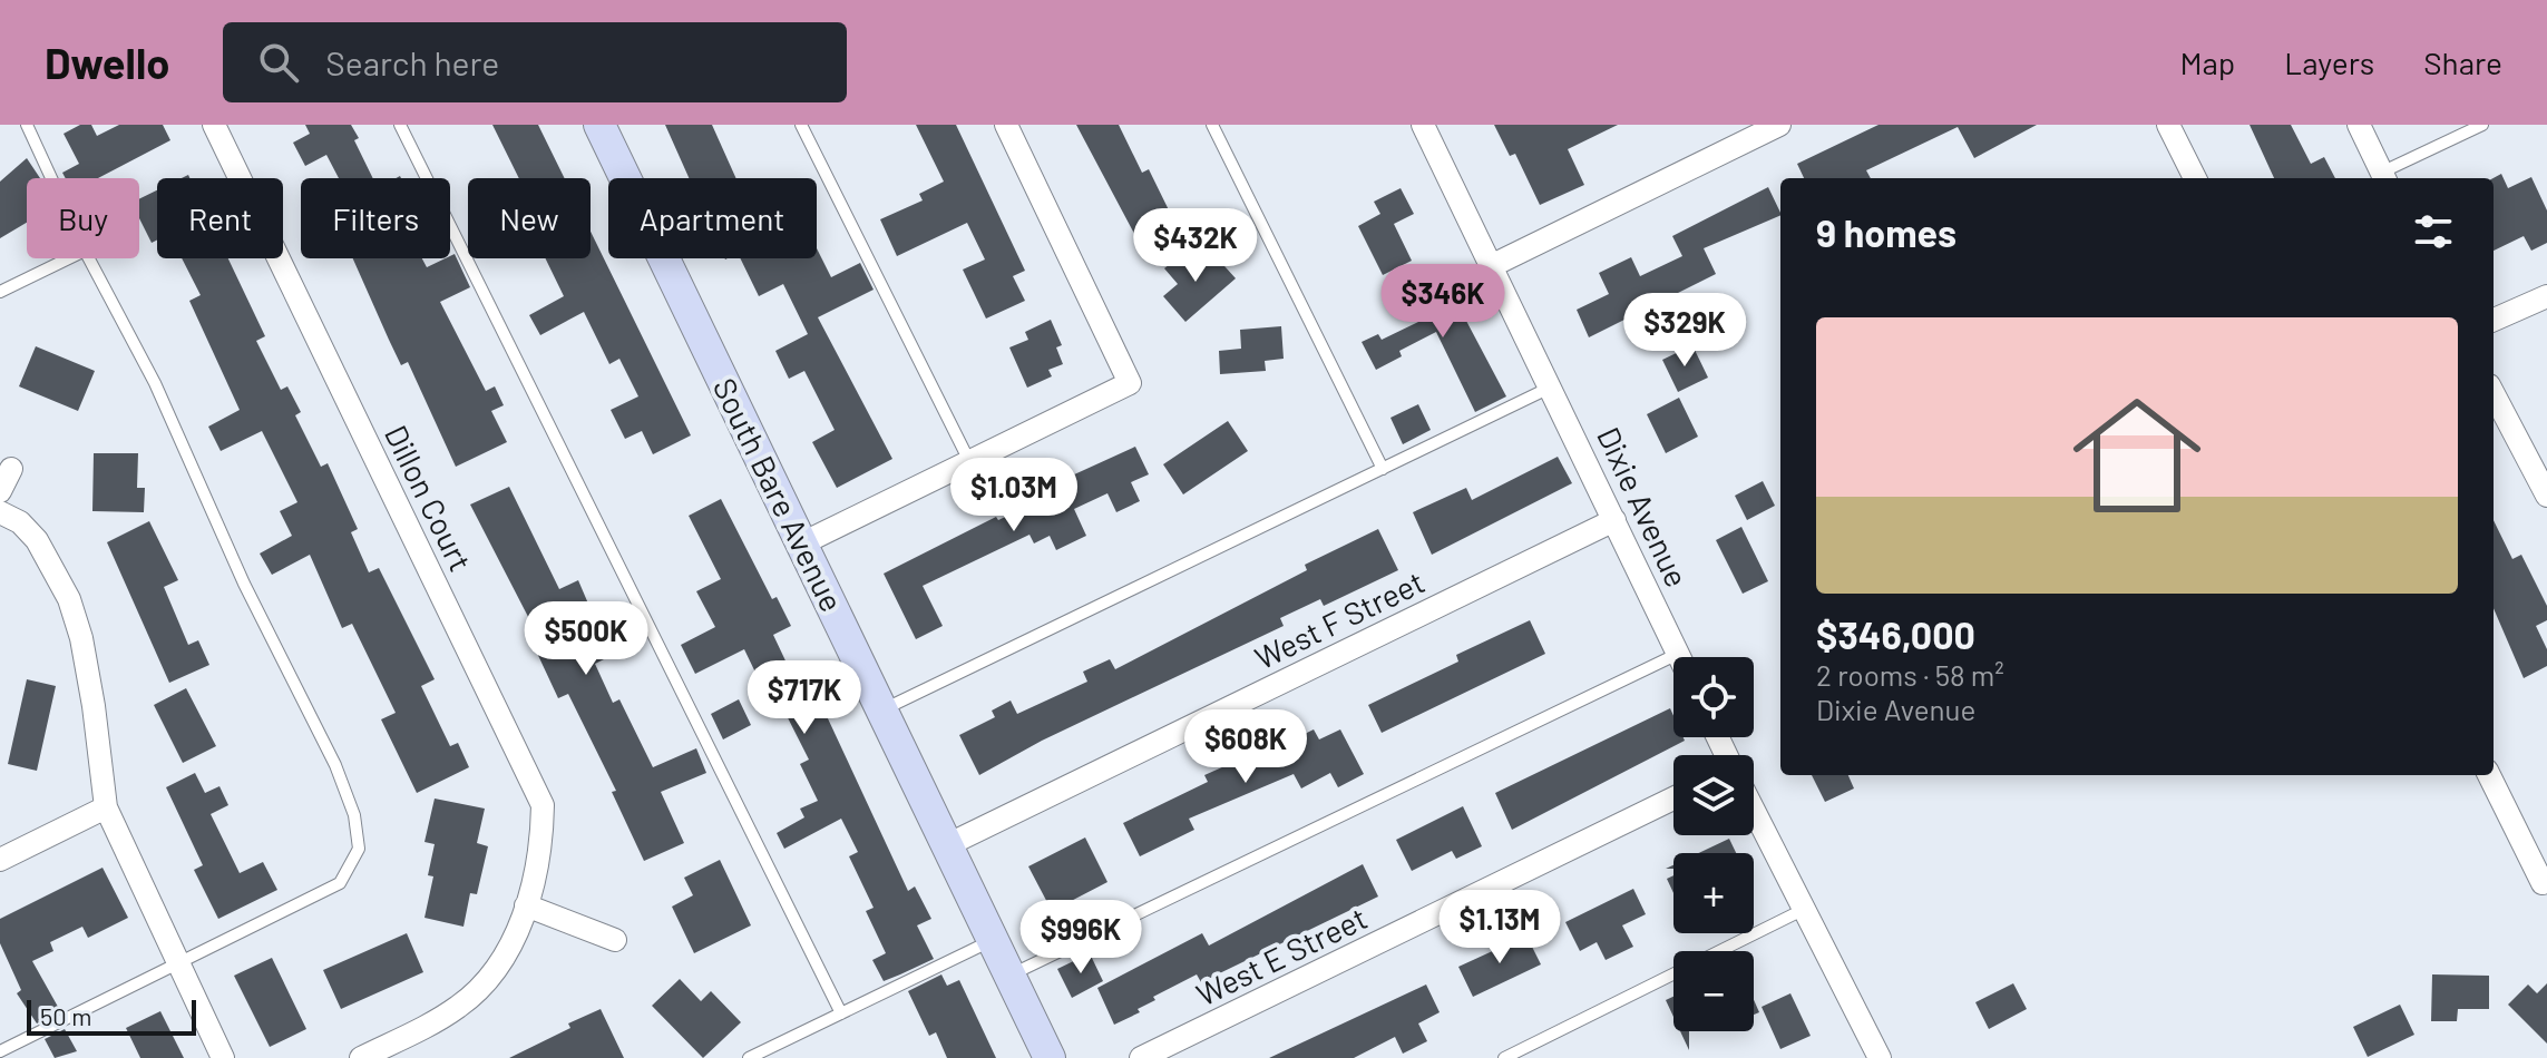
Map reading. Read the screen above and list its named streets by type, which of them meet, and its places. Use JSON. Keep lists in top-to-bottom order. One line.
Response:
{"streets":{"street":["South Bare Avenue","Dillon Court","Dixie Avenue","West F Street","West E Street"]},"crossings":[["South Bare Avenue","West F Street"],["Dixie Avenue","West F Street"]],"scale_bar":"50 m","page":{"header":"Dwello","search":"Search here","nav":["Map","Layers","Share"],"chip":["Buy","Rent","Filters","New","Apartment"],"heading":"9 homes","price":["$432K","$346K","$329K","$1.03M","$500K","$717K","$608K","$1.13M","$996K"],"list":[{"name":"$346,000","note":"2 rooms · 58 m² · Dixie Avenue"}],"map_buttons":["+","−"],"scale":"50 m"}}
